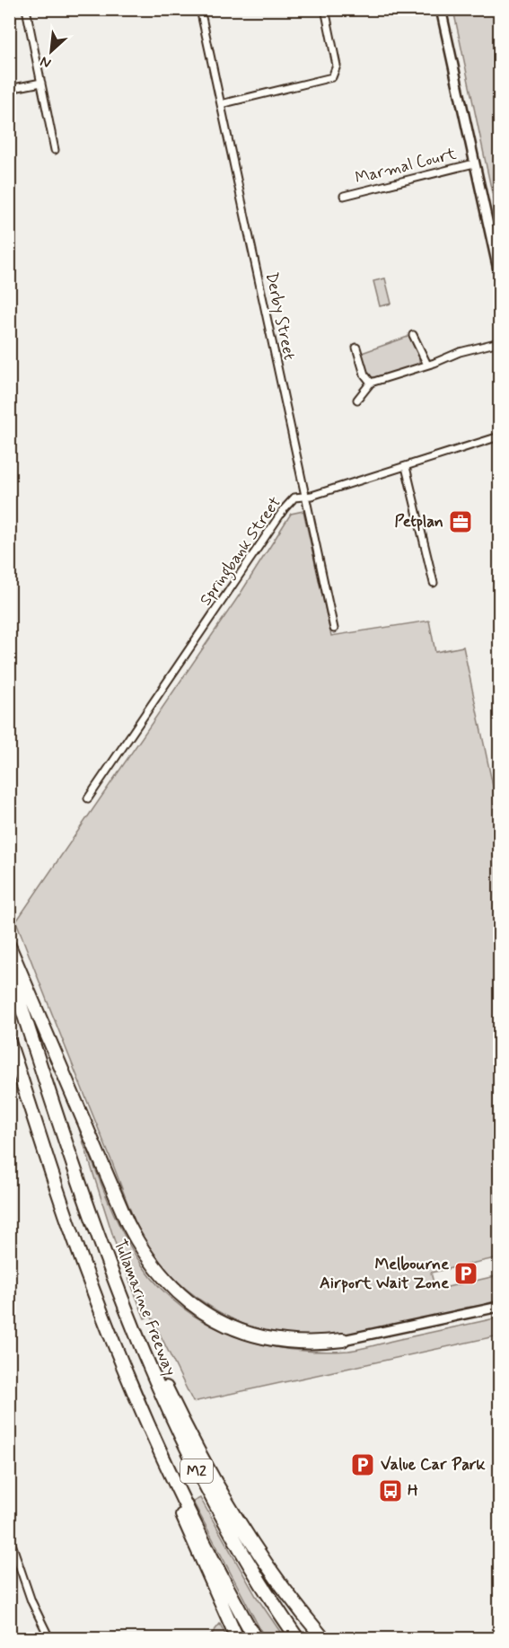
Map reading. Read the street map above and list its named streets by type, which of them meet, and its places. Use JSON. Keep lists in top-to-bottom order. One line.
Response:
{"streets":{"highway":["Tullamarine Freeway","M2"],"street":["Marmal Court","Derby Street","Springbank Street"]},"crossings":[["Derby Street","Springbank Street"]],"places":{"office":["Petplan"],"parking":["Melbourne Airport Wait Zone","Value Car Park"],"bus stop":["H"]},"north":"bottom left"}
